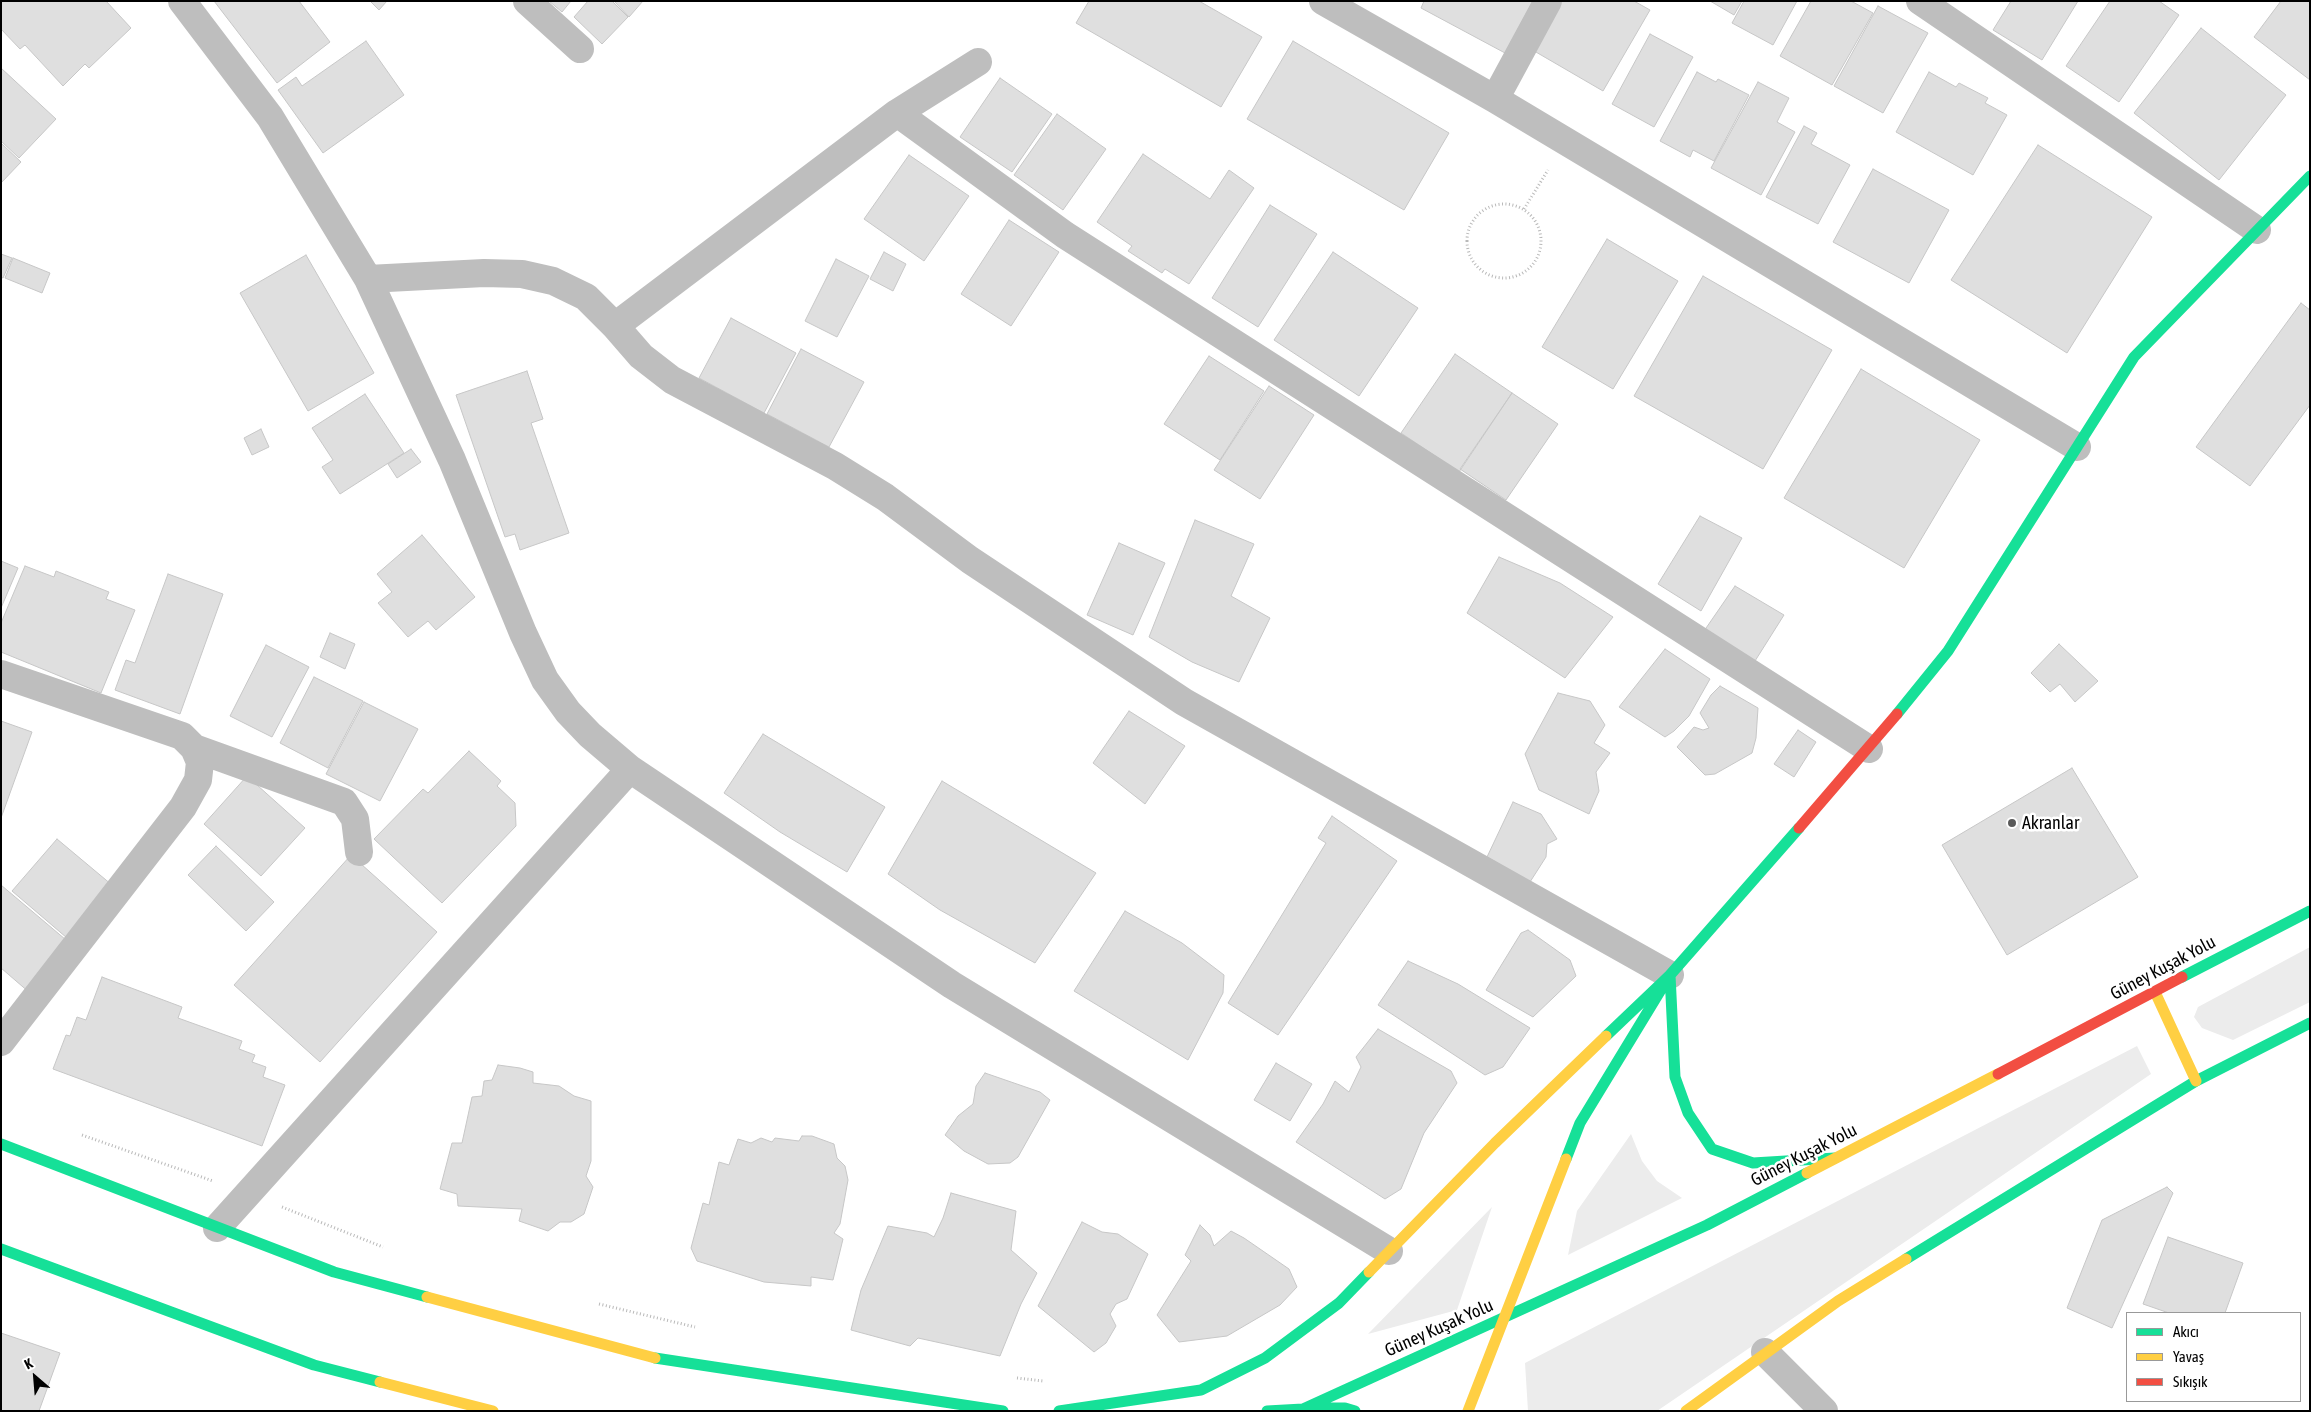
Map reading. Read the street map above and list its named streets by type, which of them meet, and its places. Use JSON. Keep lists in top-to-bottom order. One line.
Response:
{"streets":{"main road":["Güney Kuşak Yolu"]},"places":["Akranlar"],"legend":["Akıcı","Yavaş","Sıkışık"],"north":"top left"}
